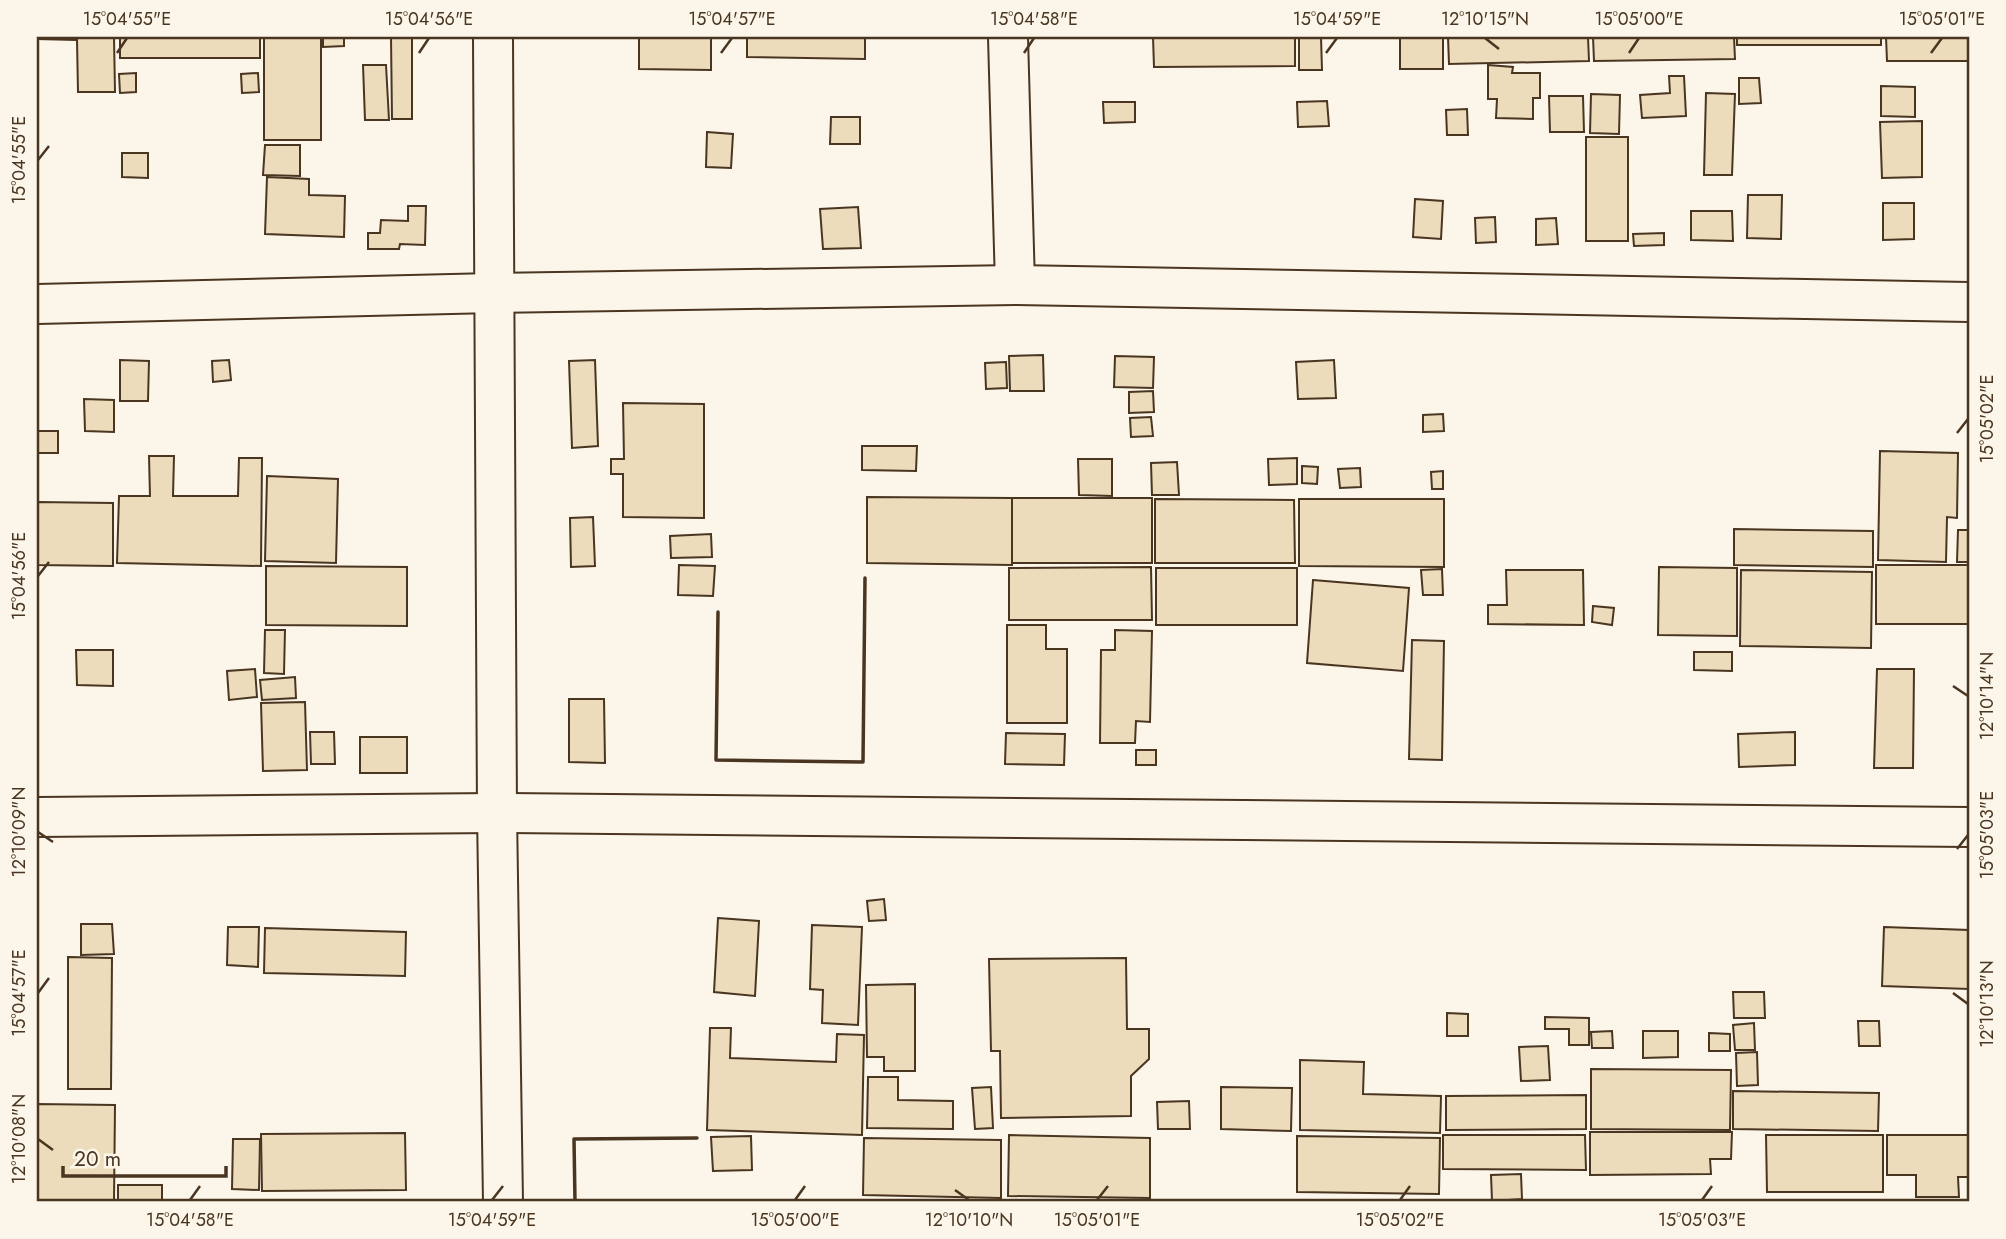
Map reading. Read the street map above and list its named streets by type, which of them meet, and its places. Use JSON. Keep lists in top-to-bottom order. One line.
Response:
{"scale_bar":"20 m","coordinates":["15°04'55\"E","15°04'56\"E","15°04'57\"E","15°04'58\"E","15°04'59\"E","12°10'15\"N","15°05'00\"E","15°05'01\"E","15°05'02\"E","12°10'14\"N","12°10'09\"N","15°05'03\"E","12°10'13\"N","12°10'08\"N","12°10'10\"N"]}
